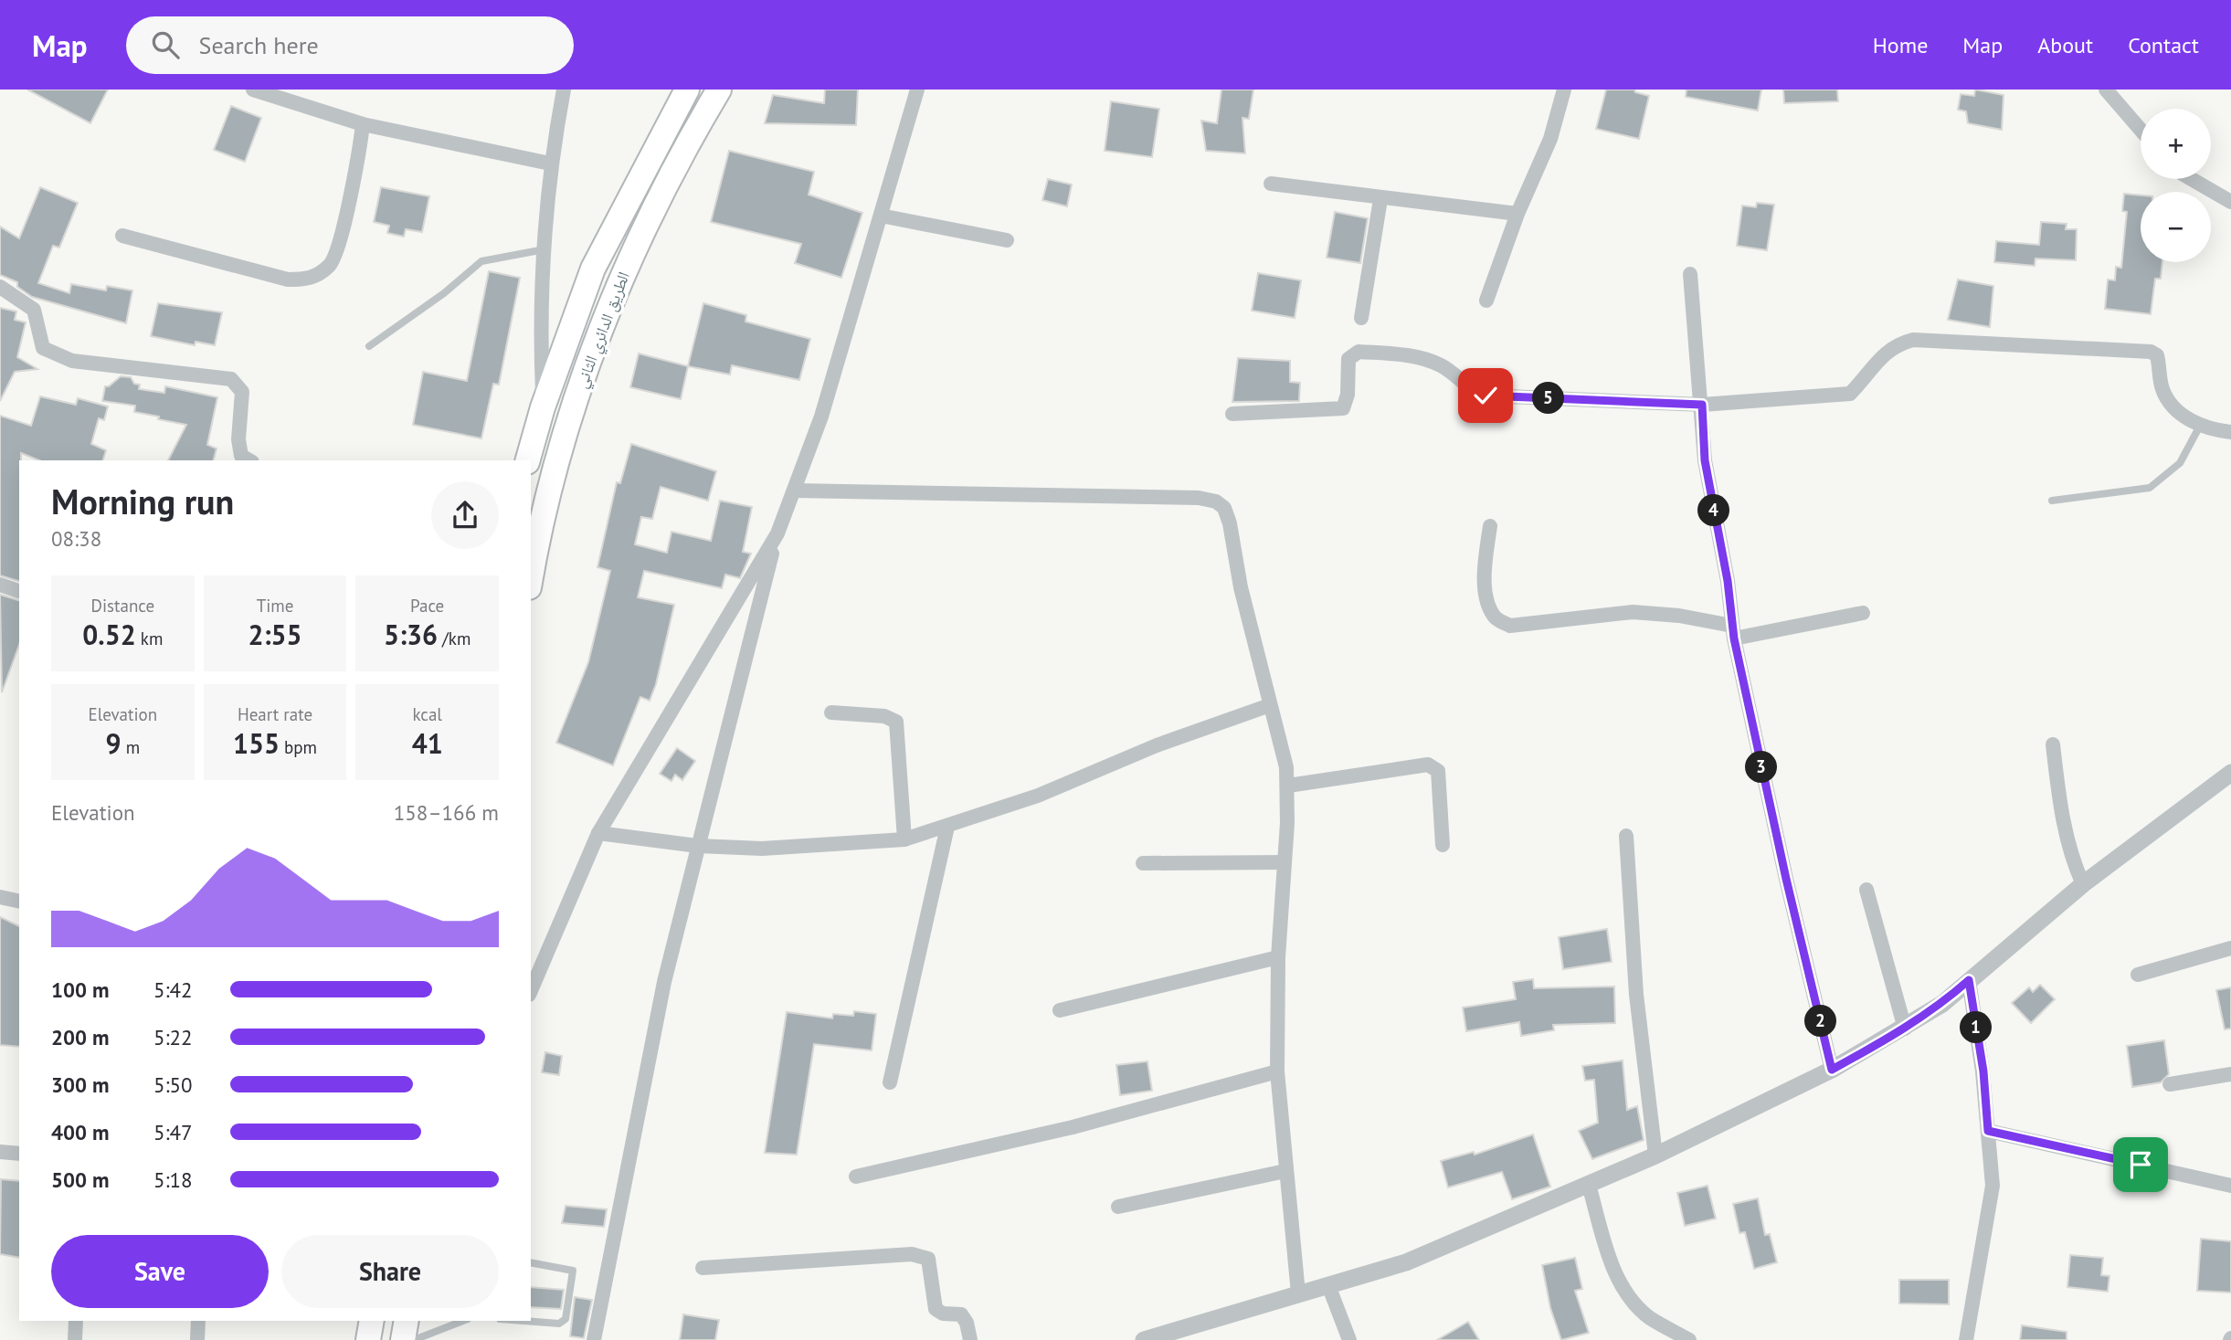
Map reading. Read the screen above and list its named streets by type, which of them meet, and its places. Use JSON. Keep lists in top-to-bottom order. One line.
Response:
{"streets":{"highway":["الطريق الدائري الثاني"]},"page":{"header":"Map","search":"Search here","nav":["Home","Map","About","Contact"],"map_buttons":["+","−"],"pins":["5","4","3","2","1"],"heading":["Morning run","08:38"],"stats":[["Distance","0.52 km"],["Time","2:55"],["Pace","5:36 /km"],["Elevation","9 m"],["Heart rate","155 bpm"],["kcal","41"]],"chart":["Elevation","158–166 m"],"list":[{"name":"100 m","note":"5:42"},{"name":"200 m","note":"5:22"},{"name":"300 m","note":"5:50"},{"name":"400 m","note":"5:47"},{"name":"500 m","note":"5:18"}],"buttons":["Save","Share"]}}
